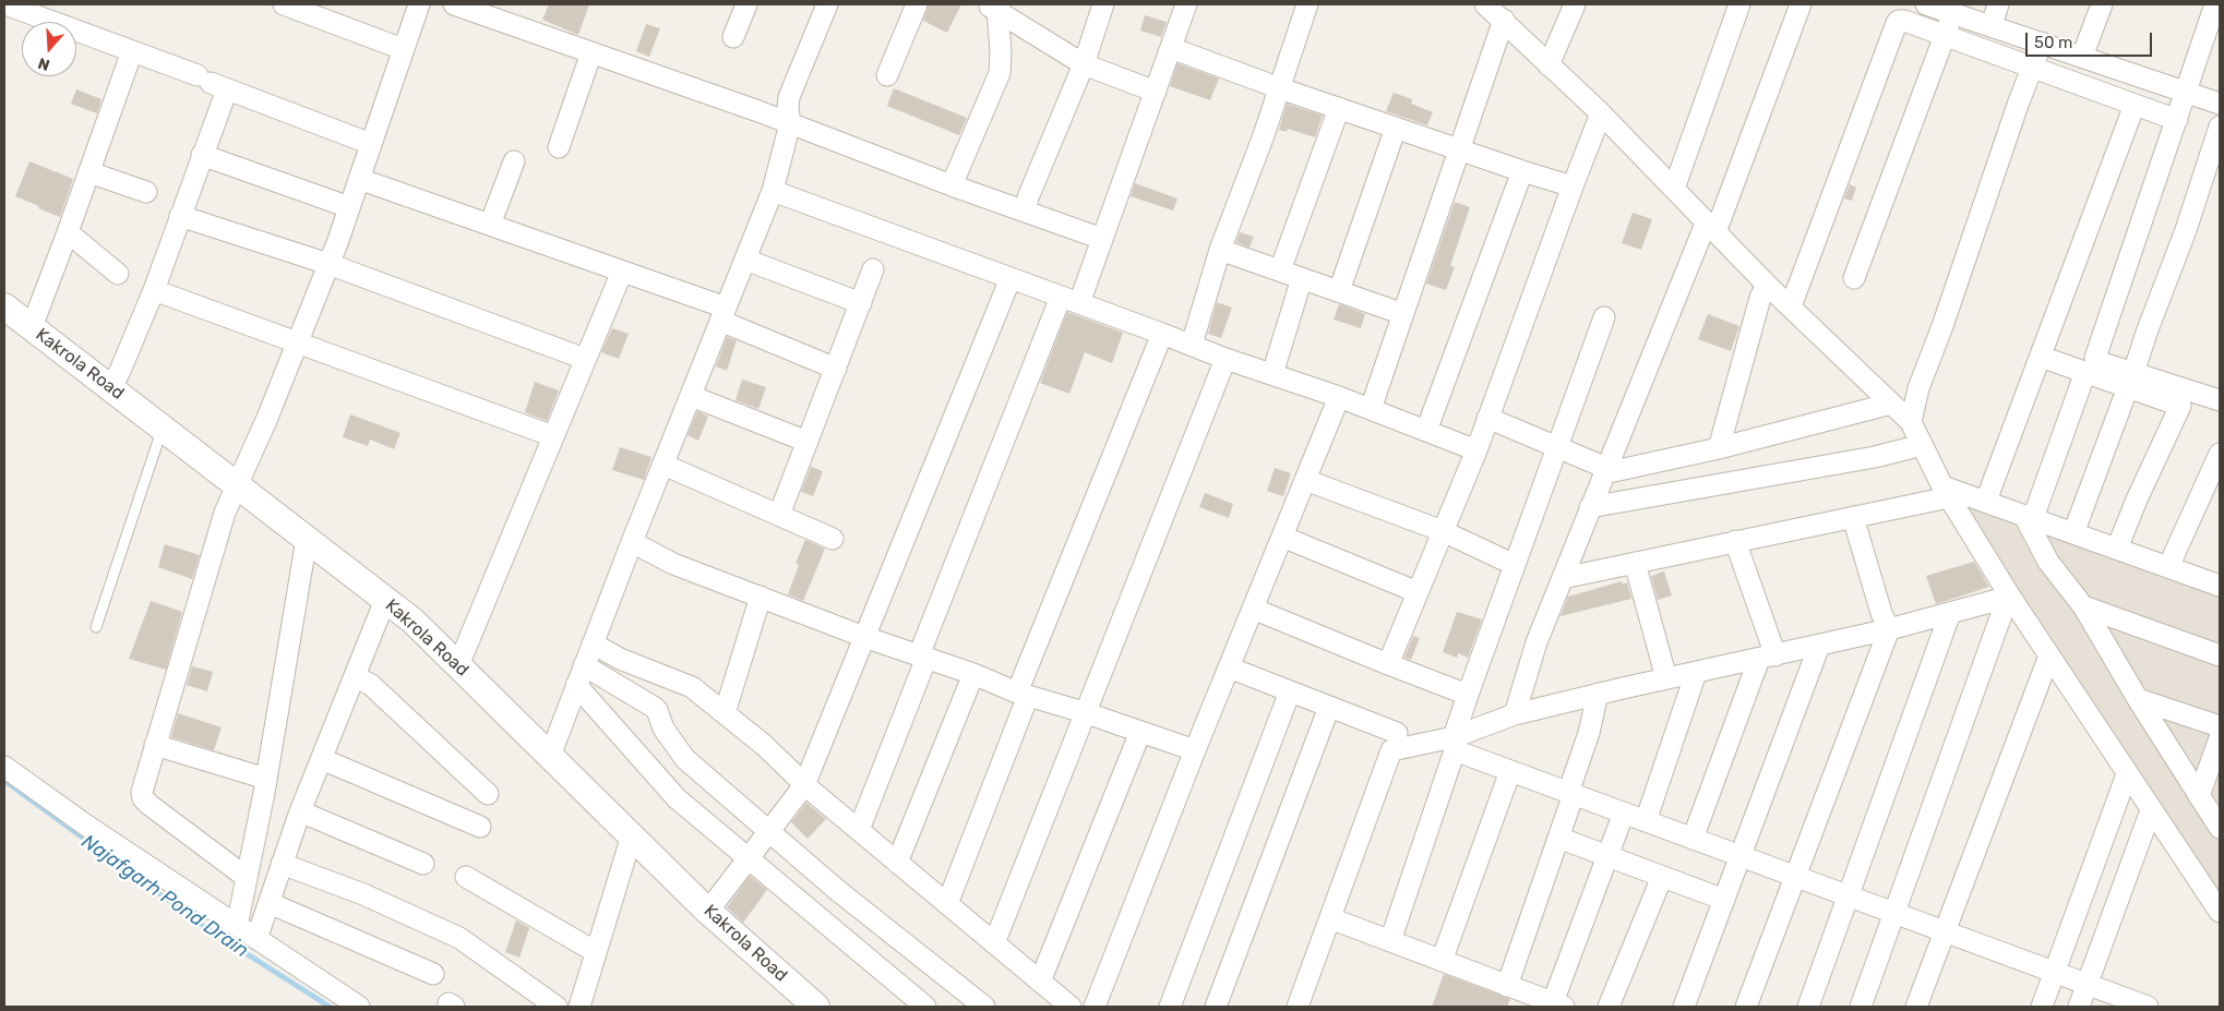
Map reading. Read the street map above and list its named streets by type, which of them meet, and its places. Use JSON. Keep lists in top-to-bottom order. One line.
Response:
{"streets":{"street":["Kakrola Road"]},"water":["Najafgarh Pond Drain"],"scale_bar":"50 m","north":"bottom"}
